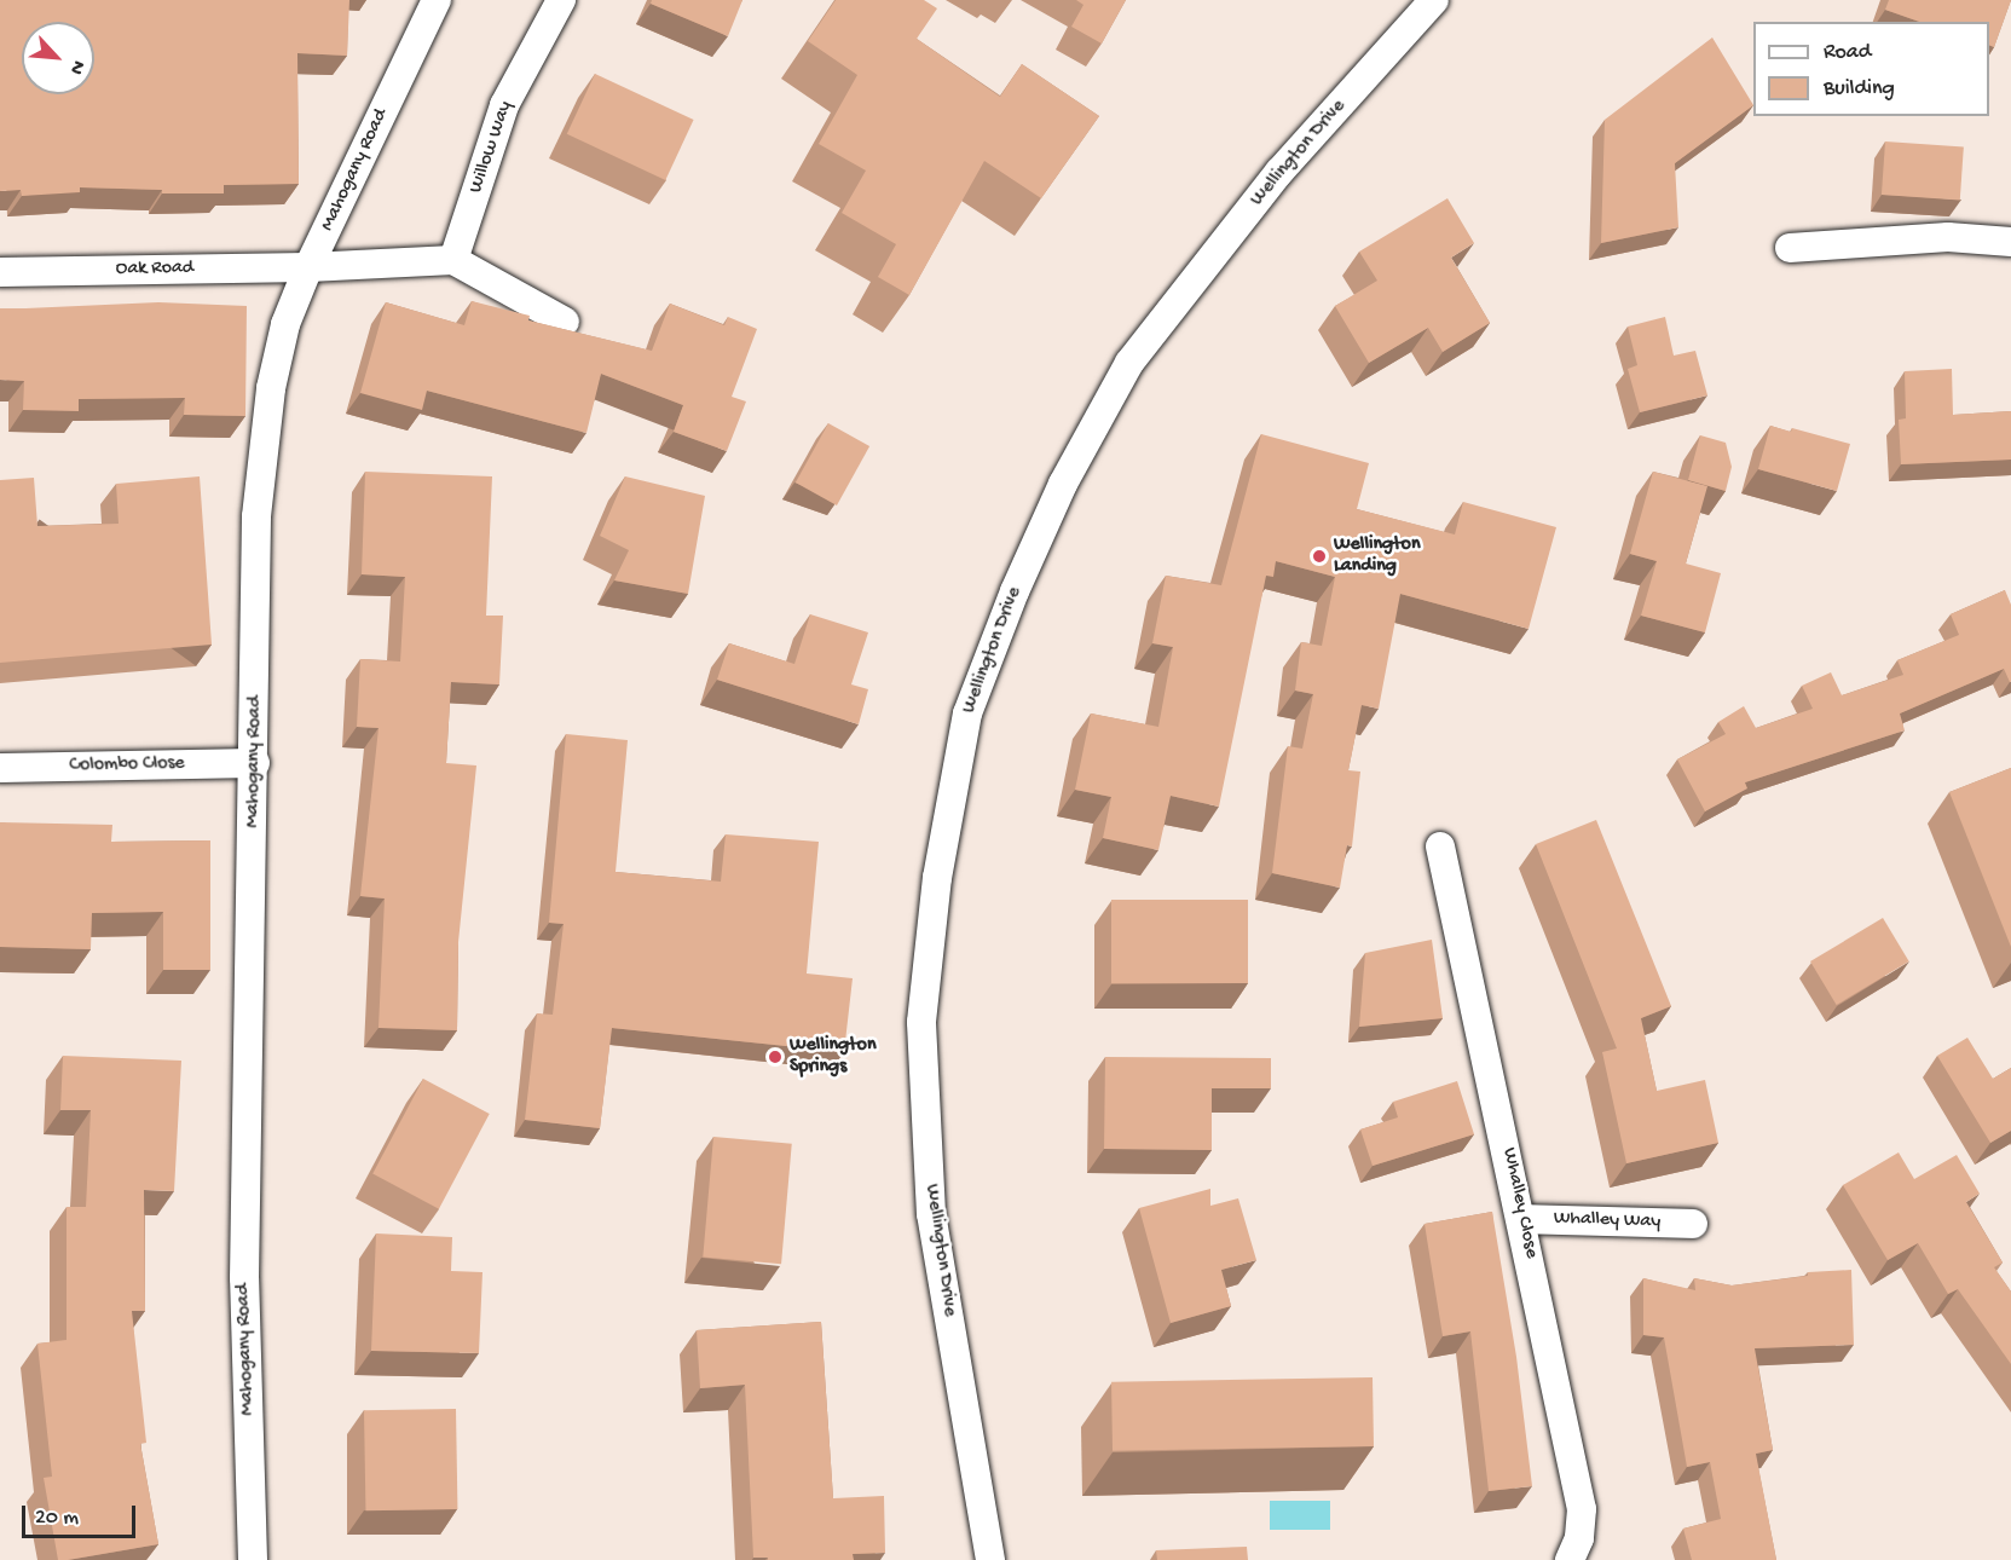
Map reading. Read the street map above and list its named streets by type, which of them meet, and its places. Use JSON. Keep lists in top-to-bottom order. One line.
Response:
{"streets":{"street":["Willow Way","Wellington Drive","Mahogany Road","Oak Road","Colombo Close","Whalley Close","Whalley Way"]},"crossings":[["Mahogany Road","Oak Road"],["Mahogany Road","Colombo Close"],["Whalley Close","Whalley Way"]],"places":["Wellington Landing","Wellington Springs"],"legend":["Road","Building"],"scale_bar":"20 m","north":"bottom right"}
